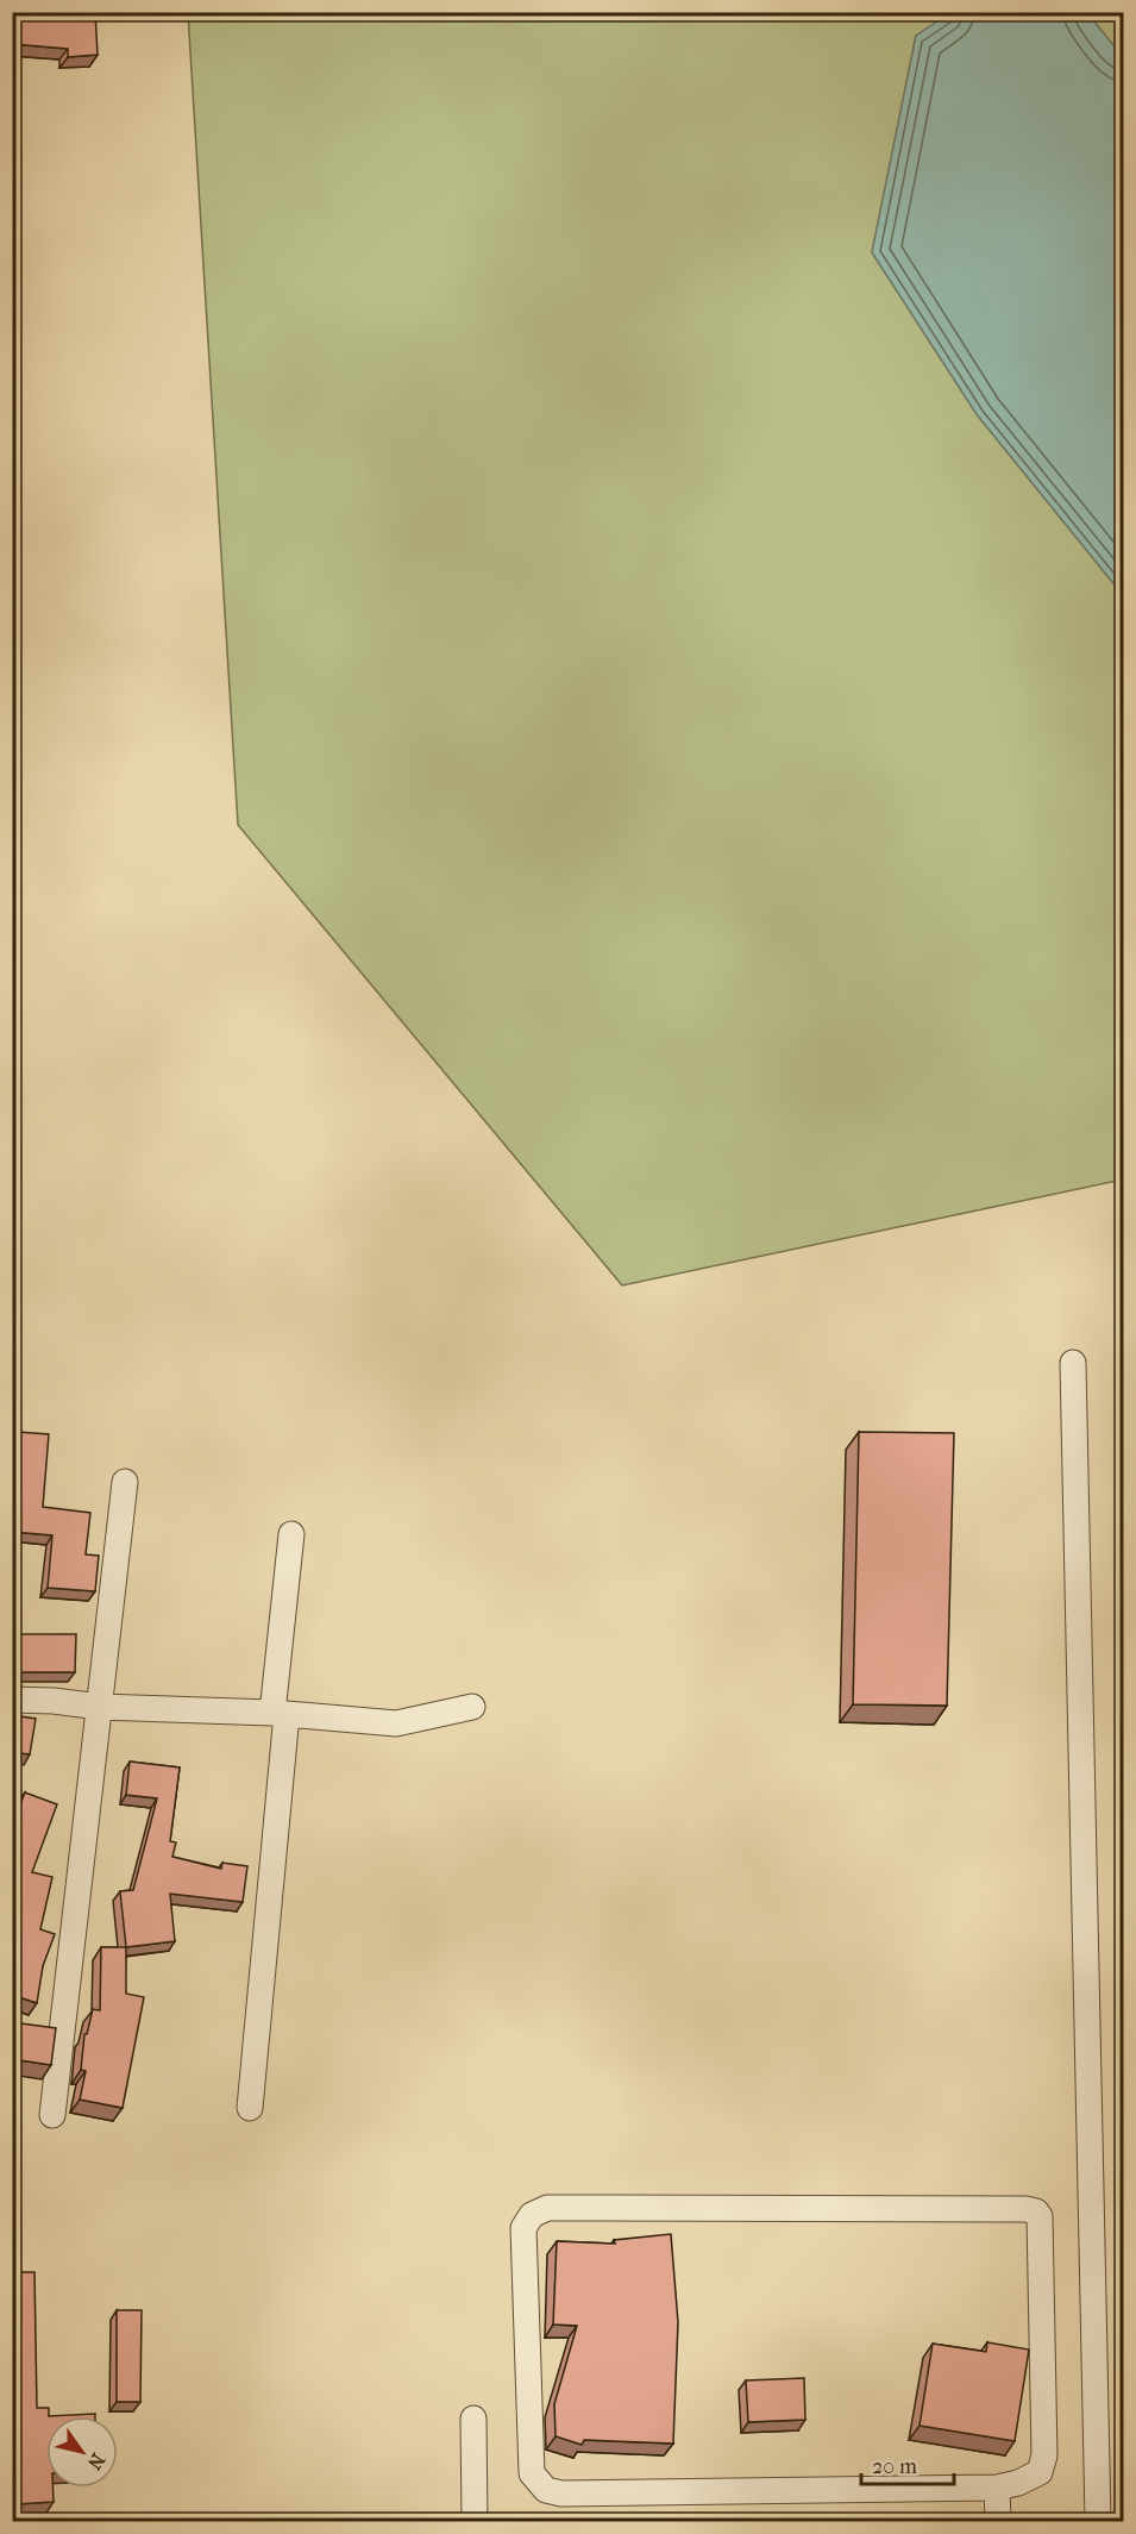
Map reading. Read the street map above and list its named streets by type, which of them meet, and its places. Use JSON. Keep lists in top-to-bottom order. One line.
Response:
{"scale_bar":"20 m","north":"bottom right"}
